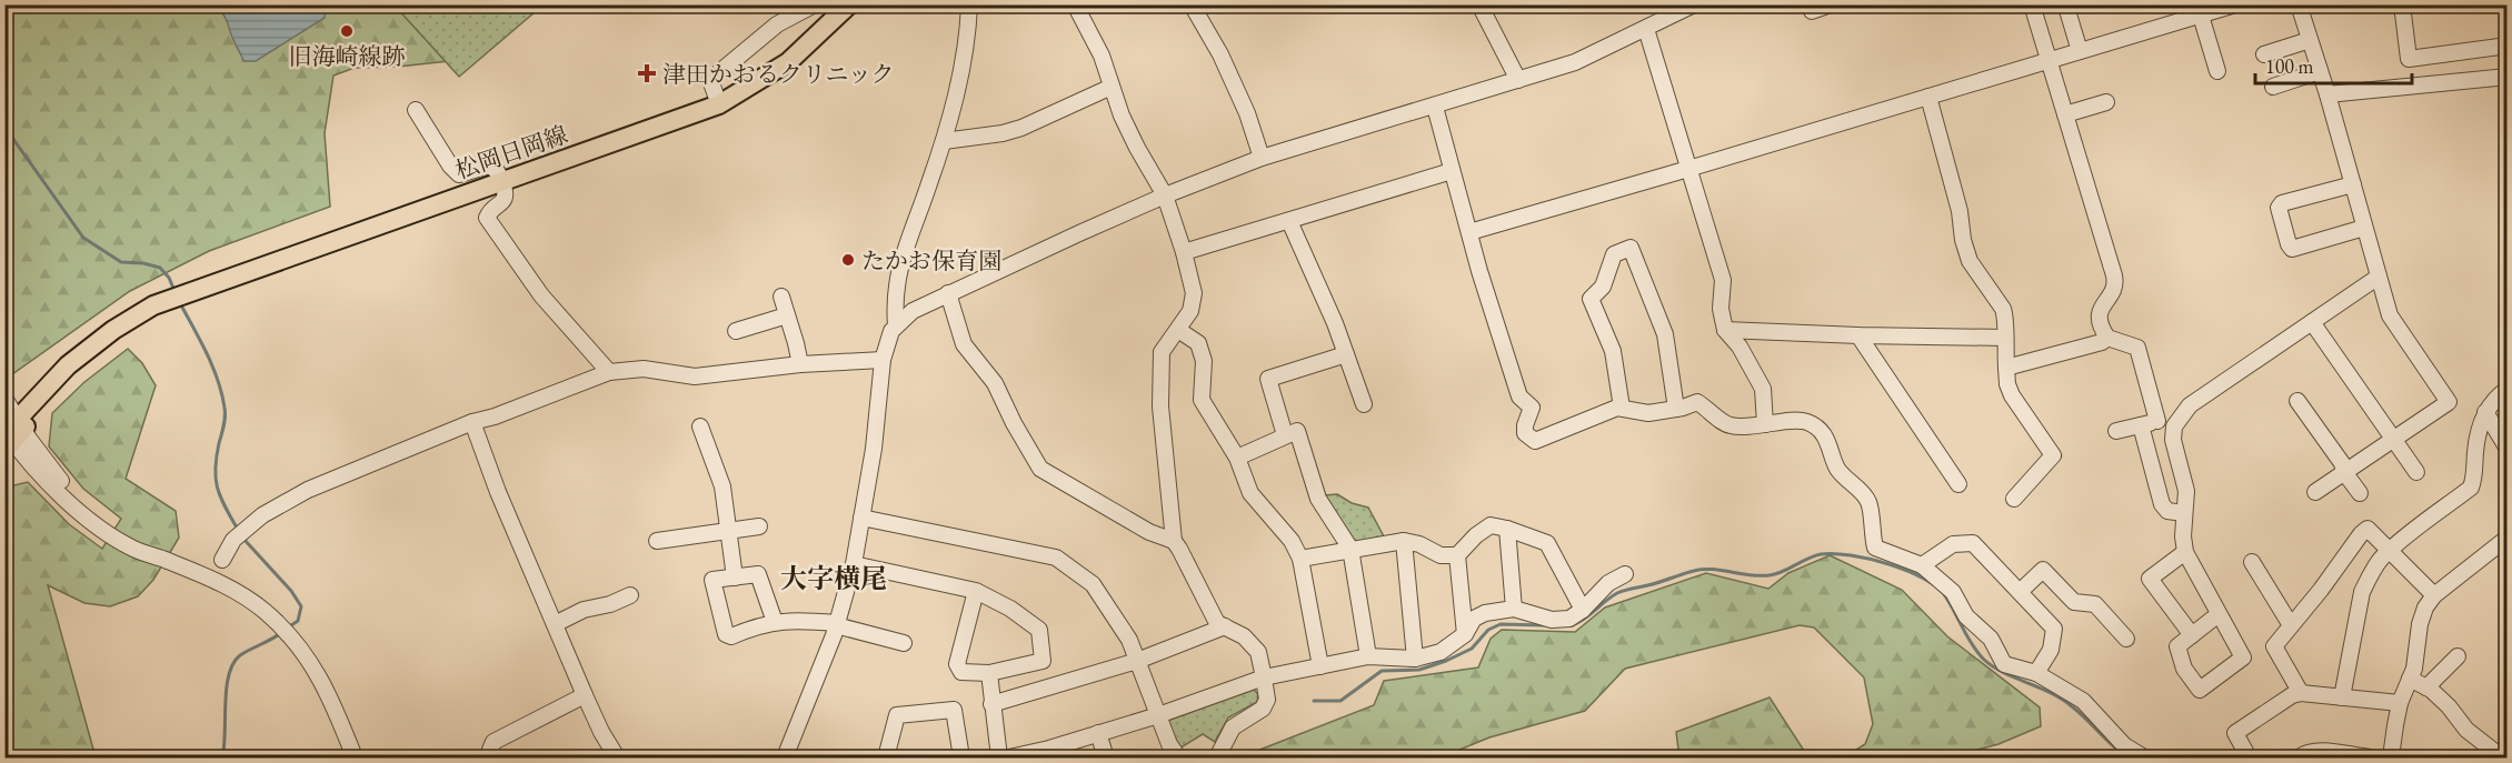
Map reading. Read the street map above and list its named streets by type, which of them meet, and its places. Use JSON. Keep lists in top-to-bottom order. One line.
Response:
{"streets":{"main road":["松岡日岡線"]},"districts":["大字横尾"],"places":{"other":["旧海崎線跡","たかお保育園"],"health":["津田かおるクリニック"]},"scale_bar":"100 m"}
